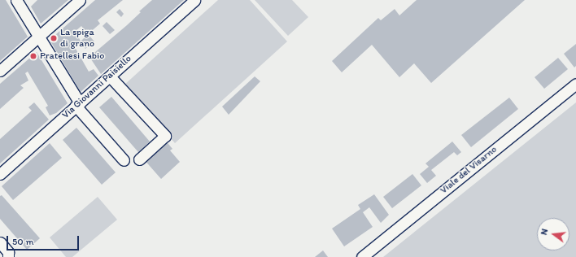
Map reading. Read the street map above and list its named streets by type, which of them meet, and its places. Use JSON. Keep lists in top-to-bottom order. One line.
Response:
{"streets":{"street":["Via Giovanni Paisiello","Viale del Visarno"]},"places":["La spiga di grano","Pratellesi Fabio"],"scale_bar":"50 m","north":"left"}
